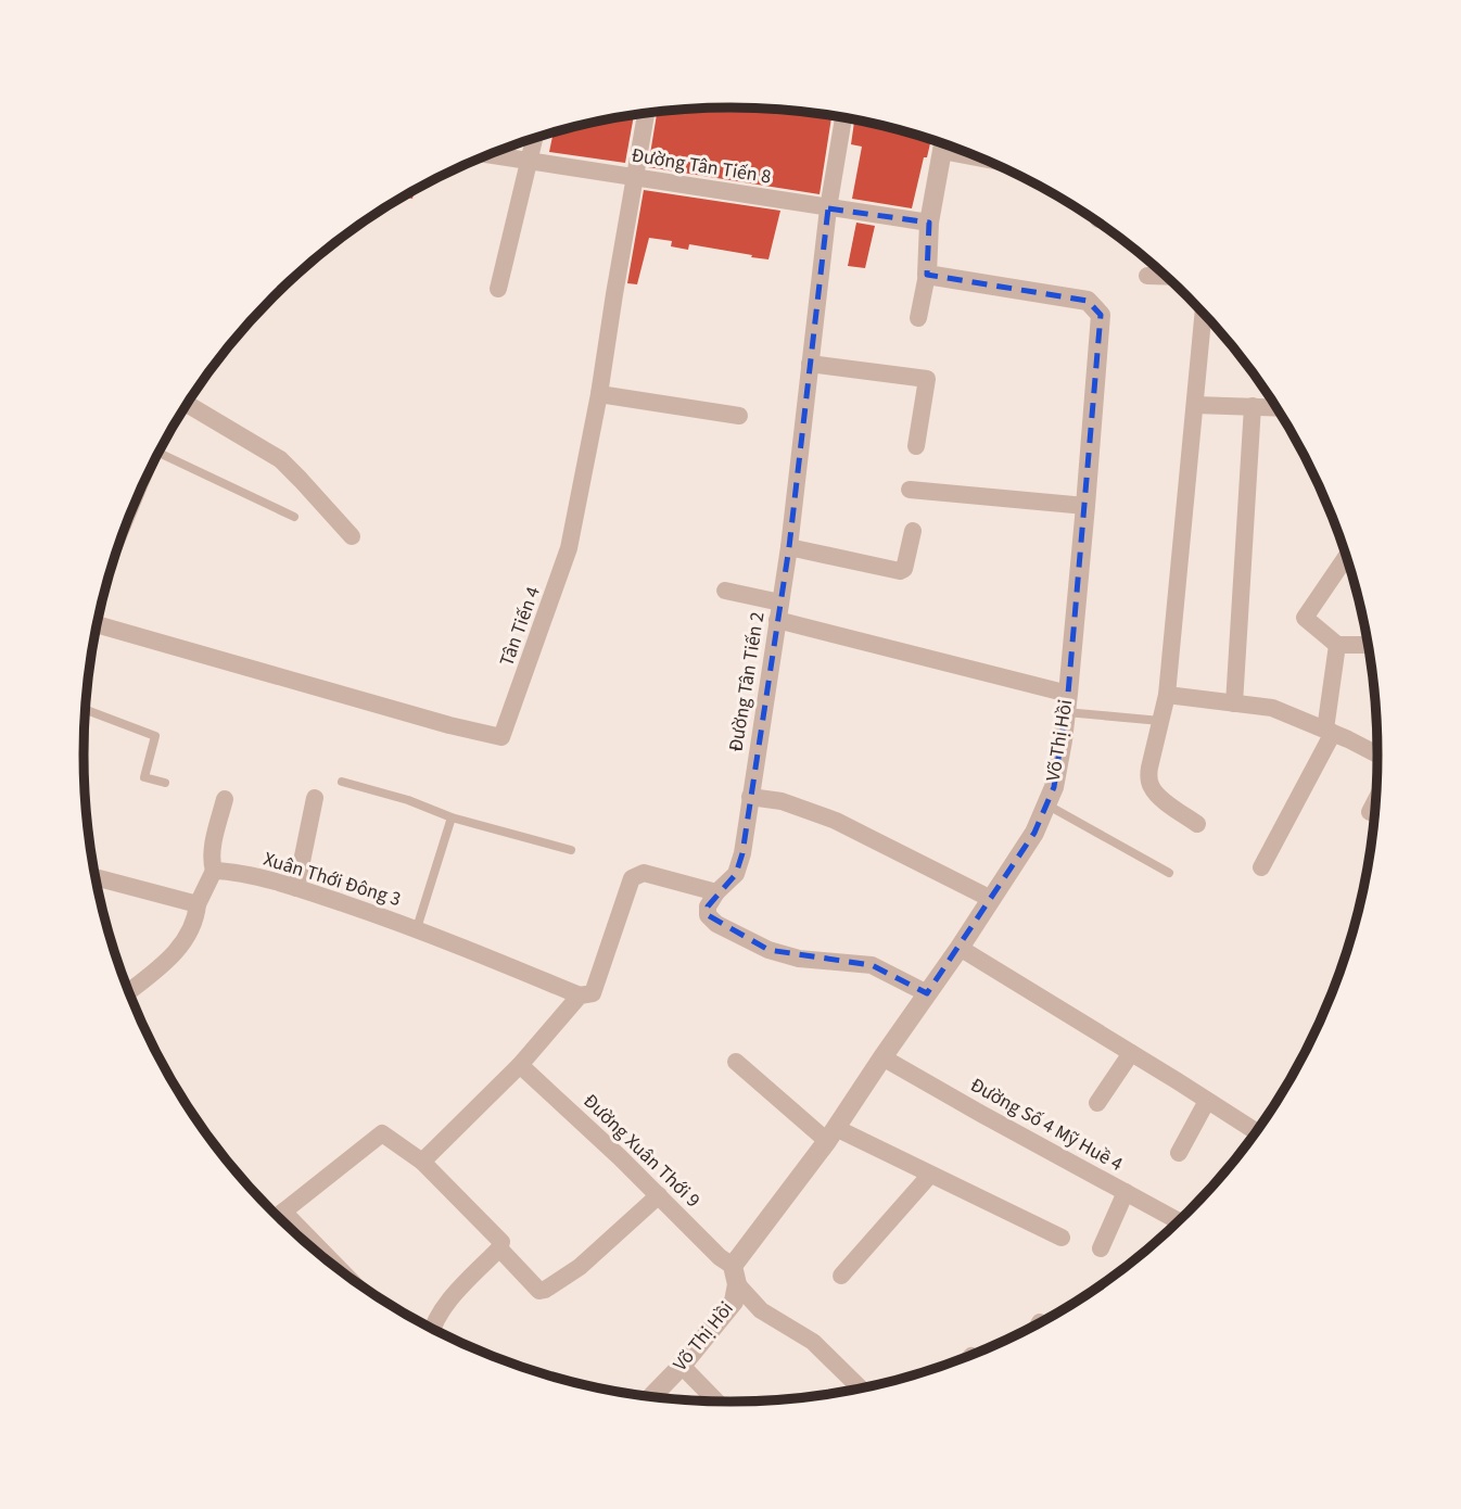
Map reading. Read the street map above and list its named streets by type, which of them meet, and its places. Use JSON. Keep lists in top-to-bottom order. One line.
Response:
{"streets":{"street":["Đường Tân Tiến 8","Tân Tiến 4","Đường Tân Tiến 2","Võ Thị Hồi","Xuân Thới Đông 3","Đường Số 4 Mỹ Huề 4","Đường Xuân Thới 9"]},"crossings":[["Đường Tân Tiến 8","Tân Tiến 4"],["Đường Tân Tiến 8","Đường Tân Tiến 2"],["Võ Thị Hồi","Đường Số 4 Mỹ Huề 4"],["Võ Thị Hồi","Đường Xuân Thới 9"]]}
